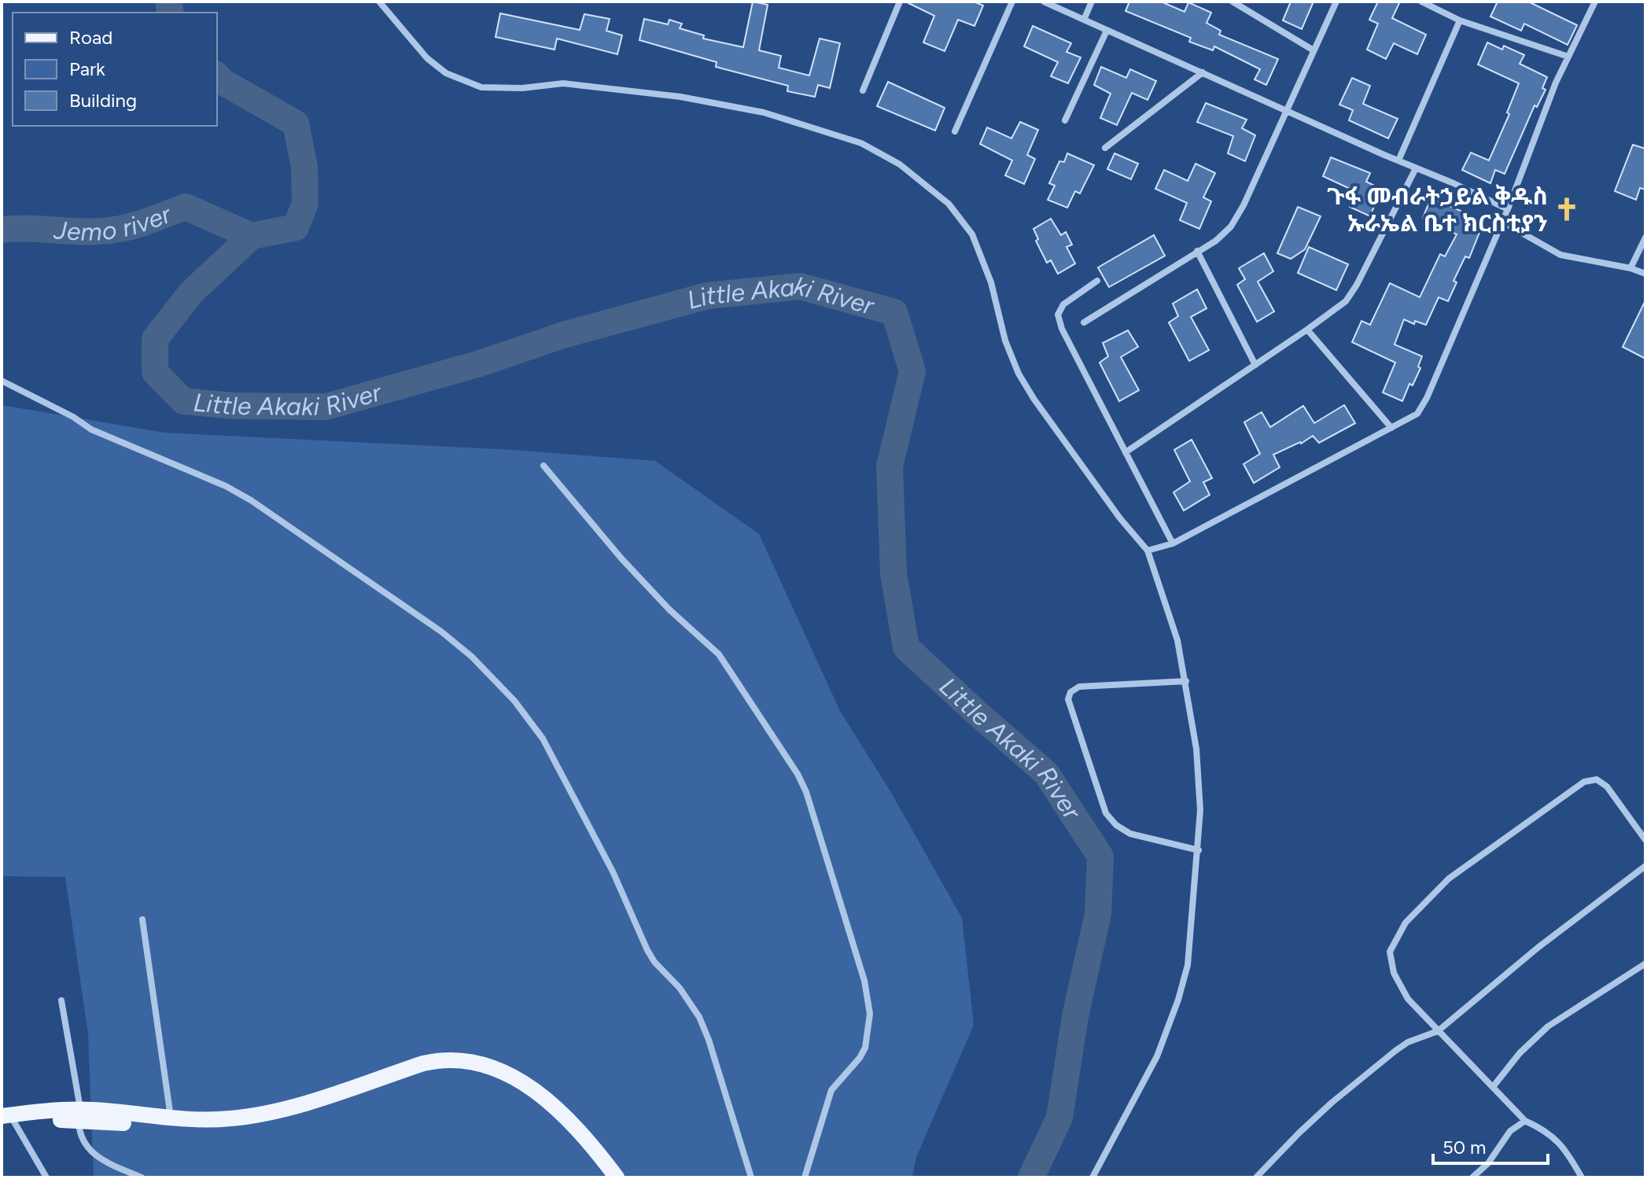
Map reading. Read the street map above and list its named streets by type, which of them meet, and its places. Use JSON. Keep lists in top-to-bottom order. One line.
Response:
{"water":["Jemo river","Little Akaki River"],"places":{"church":["ጉፋ መብራትኃይል ቅዱስ ኡራኤል ቤተ ክርስቲያን"]},"legend":["Road","Park","Building"],"scale_bar":"50 m"}
